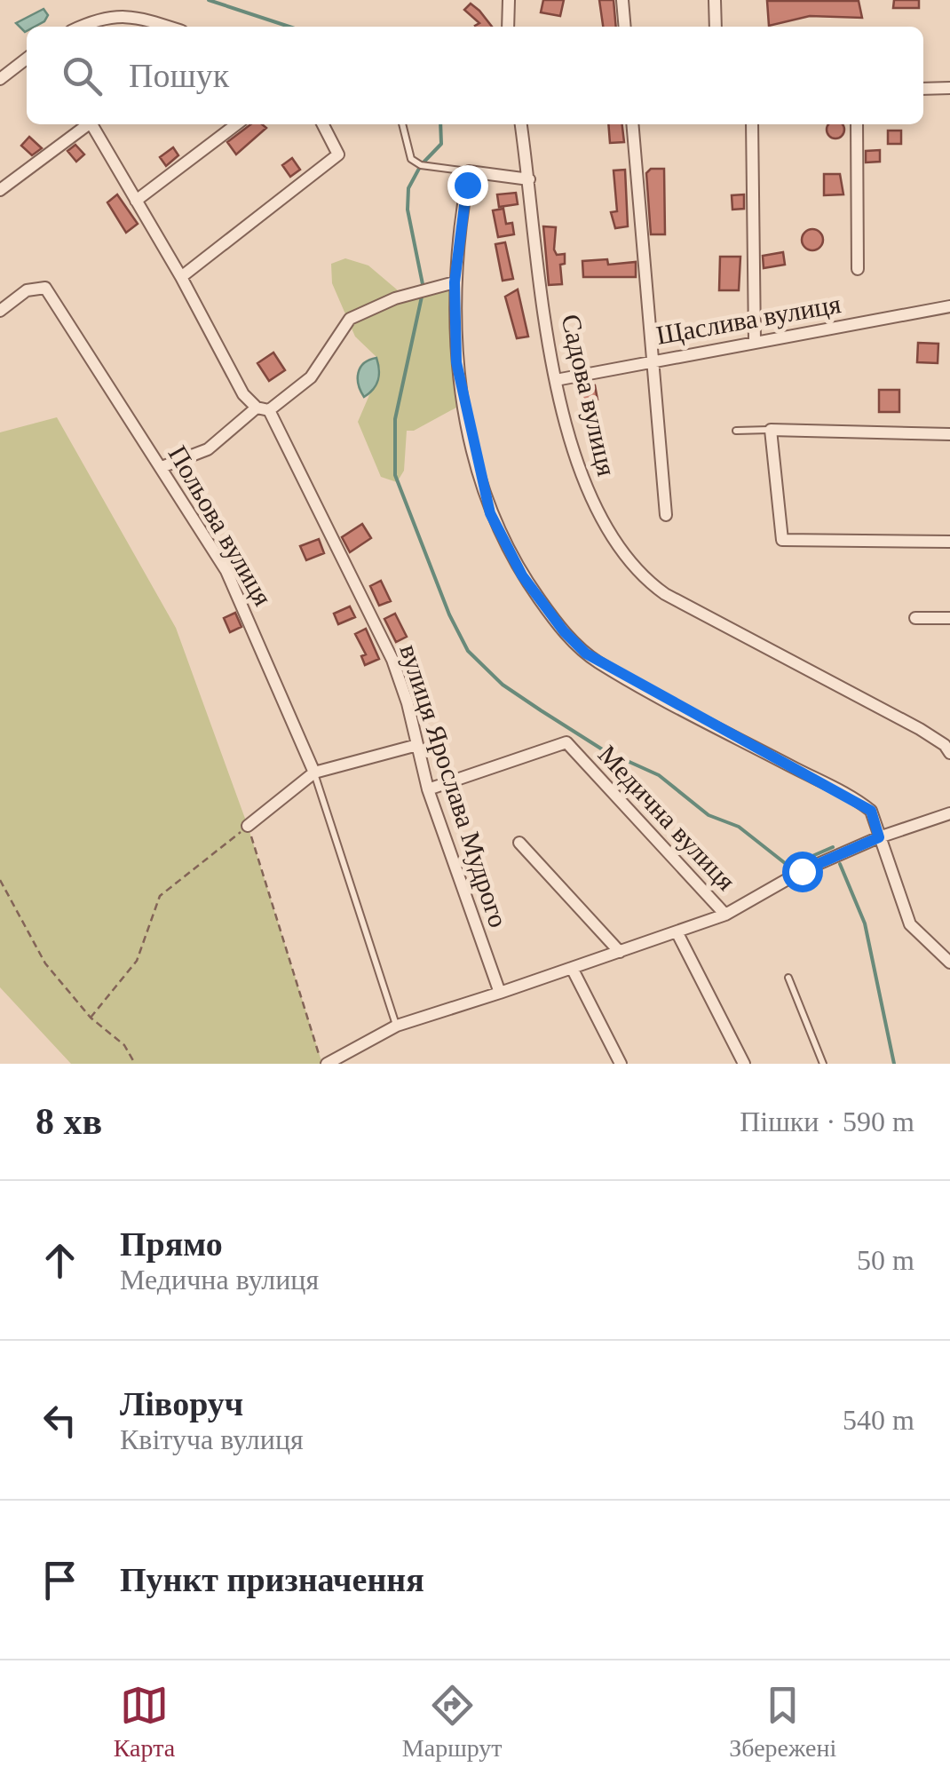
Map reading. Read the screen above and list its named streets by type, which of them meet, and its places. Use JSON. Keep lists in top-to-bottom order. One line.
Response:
{"streets":{"street":["Щаслива вулиця","Садова вулиця","Польова вулиця","вулиця Ярослава Мудрого","Медична вулиця"]},"crossings":[["Щаслива вулиця","Садова вулиця"],["вулиця Ярослава Мудрого","Медична вулиця"]],"page":{"search":"Пошук","heading":["8 хв","Пішки · 590 m"],"list":[["Прямо","Медична вулиця","50 m"],["Ліворуч","Квітуча вулиця","540 m"],"Пункт призначення"],"nav":["Карта","Маршрут","Збережені"]}}
